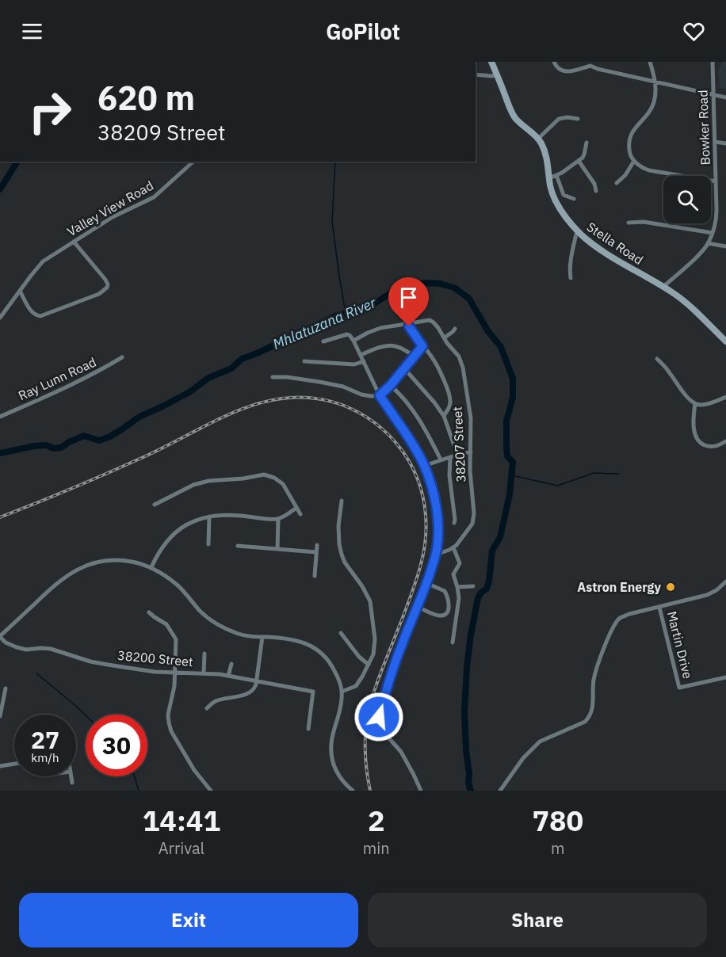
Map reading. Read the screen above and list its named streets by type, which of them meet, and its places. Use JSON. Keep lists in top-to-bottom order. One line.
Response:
{"streets":{"main road":["Stella Road"],"street":["Bowker Road","Valley View Road","Ray Lunn Road","38207 Street","Martin Drive","38200 Street"]},"crossings":[["Bowker Road","Stella Road"]],"water":["Mhlatuzana River"],"places":["Astron Energy"],"page":{"header":"GoPilot","turn":["620 m","38209 Street"],"speed":"27 km/h","limit":"30","eta":["14:41","Arrival","2","min","780","m"],"buttons":["Exit","Share"]}}
